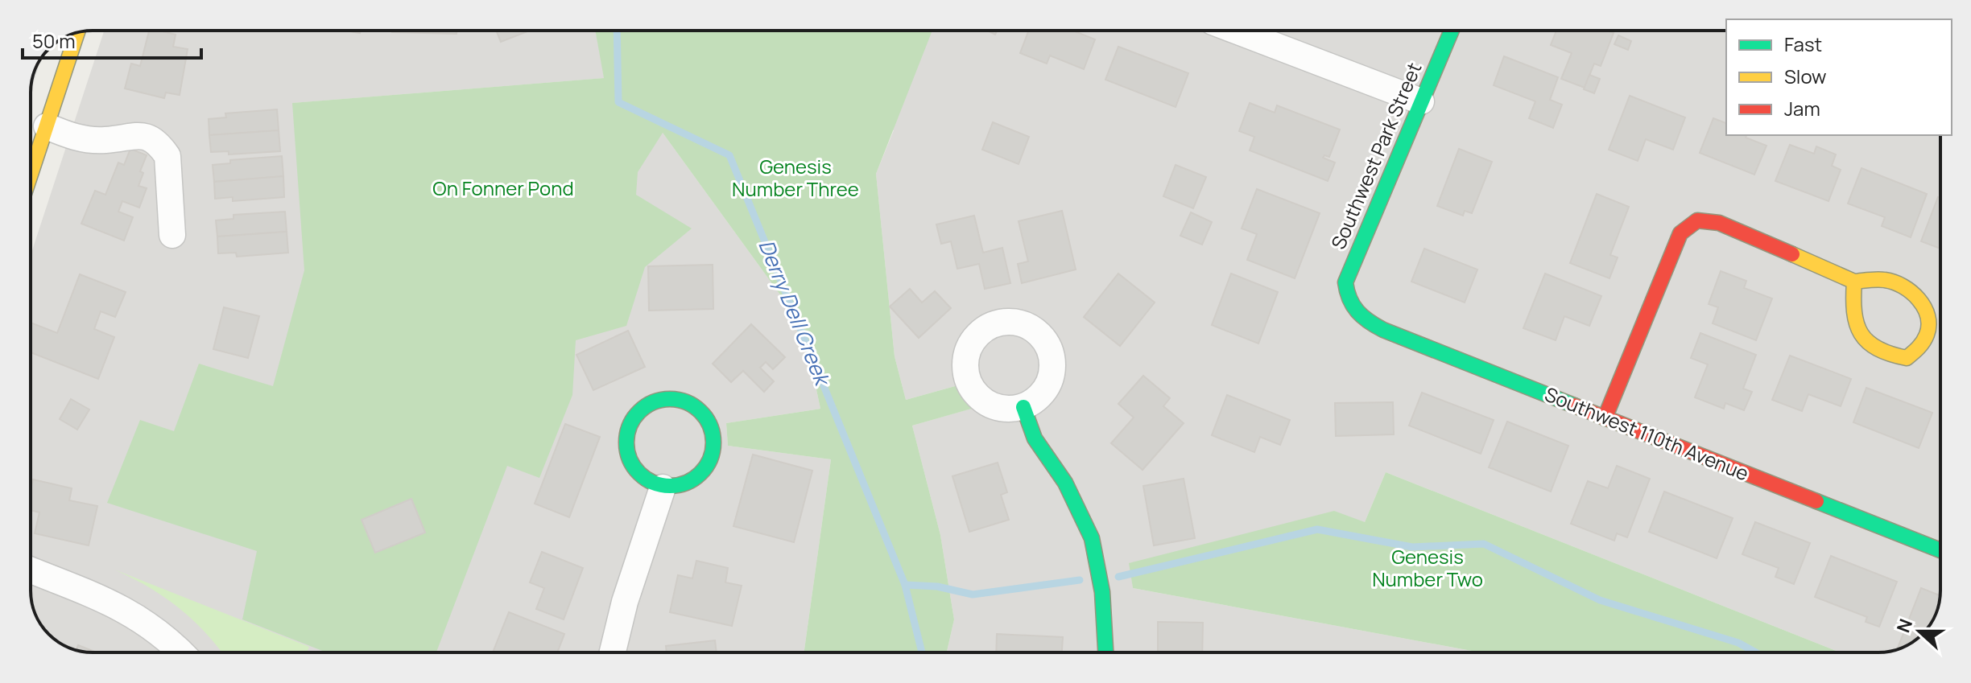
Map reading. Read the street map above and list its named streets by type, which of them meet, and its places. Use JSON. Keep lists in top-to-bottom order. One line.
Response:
{"streets":{"street":["Southwest Park Street","Southwest 110th Avenue"]},"crossings":[["Southwest Park Street","Southwest 110th Avenue"]],"water":["Derry Dell Creek"],"parks":["Genesis Number Three","On Fonner Pond","Genesis Number Two"],"legend":["Fast","Slow","Jam"],"scale_bar":"50 m","north":"left"}
